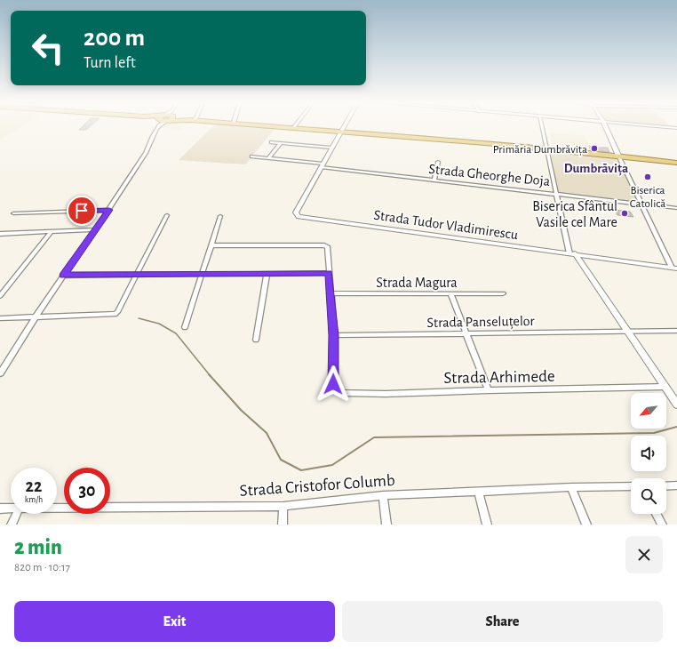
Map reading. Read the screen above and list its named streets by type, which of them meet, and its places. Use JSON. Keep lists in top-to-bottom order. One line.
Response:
{"streets":{"street":["Strada Gheorghe Doja","Strada Tudor Vladimirescu","Strada Magura","Strada Panseluțelor","Strada Arhimede","Strada Cristofor Columb"]},"crossings":[["Strada Gheorghe Doja","Strada Tudor Vladimirescu"],["Strada Panseluțelor","Strada Arhimede"]],"districts":["Dumbrăvița"],"places":["Primăria Dumbrăvița","Biserica Catolică","Biserica Sfântul Vasile cel Mare"],"north":"bottom left","page":{"turn":["200 m","Turn left"],"speed":"22 km/h","limit":"30","heading":["2 min","820 m · 10:17"],"buttons":["Exit","Share"]}}
